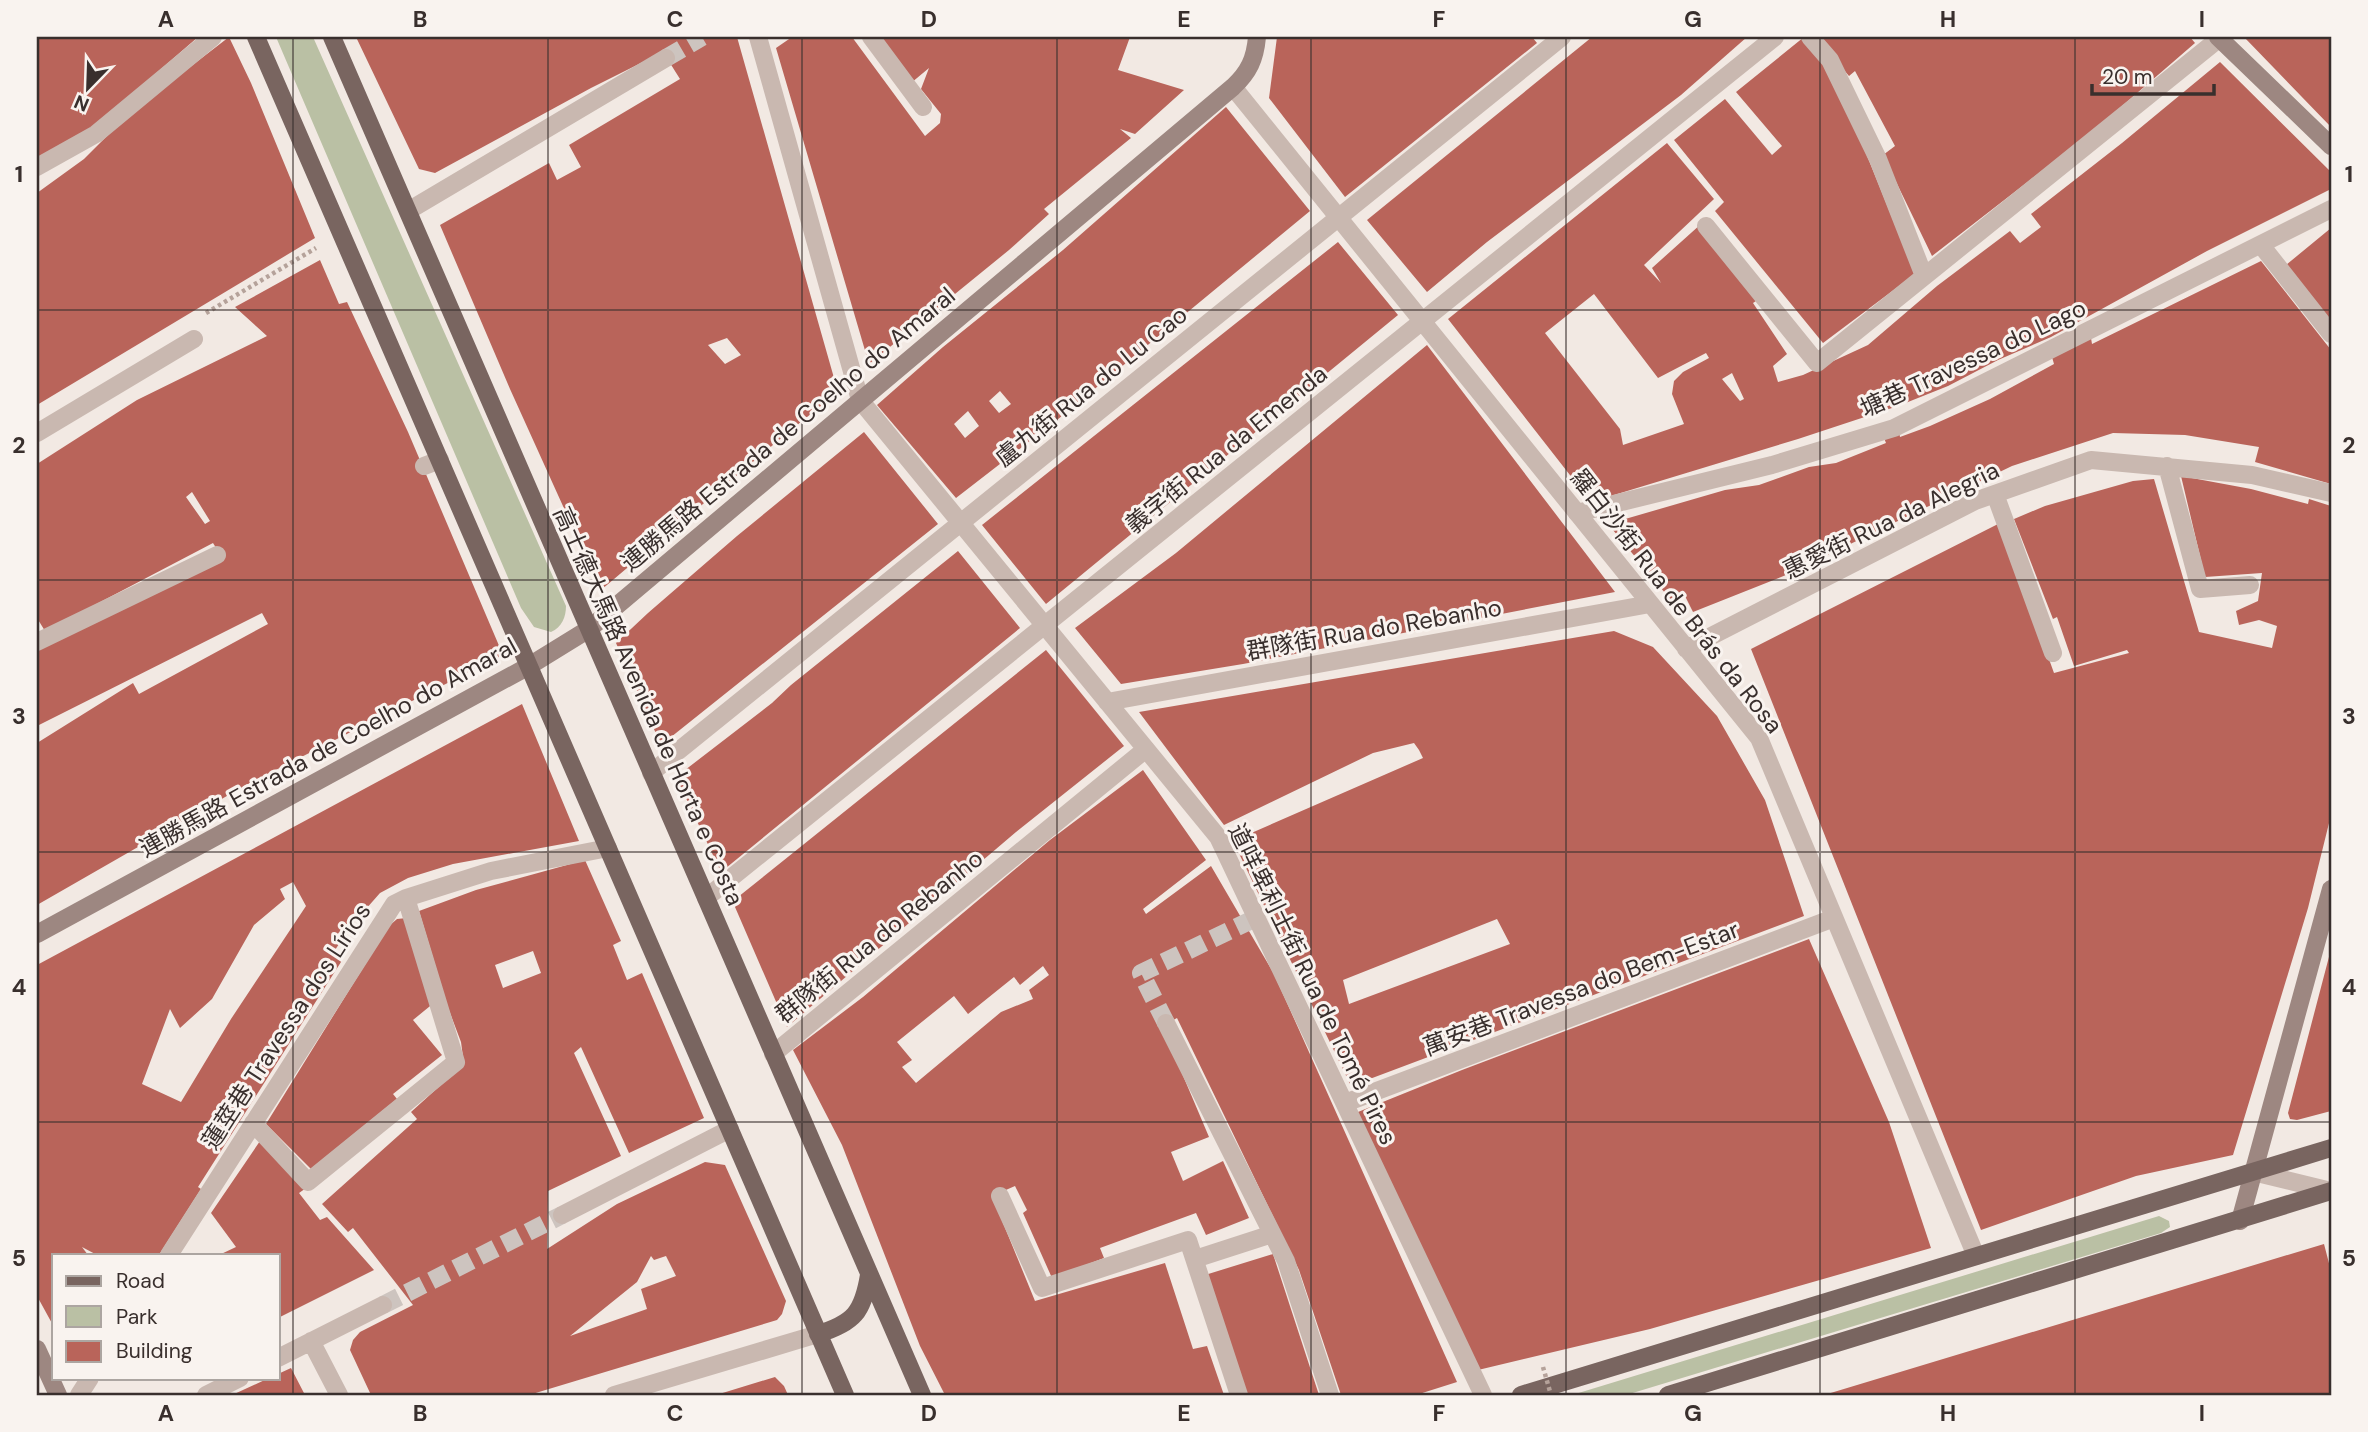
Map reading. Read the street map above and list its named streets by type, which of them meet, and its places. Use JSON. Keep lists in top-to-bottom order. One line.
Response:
{"streets":{"main road":["高士德大馬路 Avenida de Horta e Costa"],"street":["塘巷 Travessa do Lago","盧九街 Rua do Lu Cao","連勝馬路 Estrada de Coelho do Amaral","義字街 Rua da Emenda","惠愛街 Rua da Alegria","羅白沙街 Rua de Brás da Rosa","群隊街 Rua do Rebanho","道咩卑利士街 Rua de Tomé Pires","萬安巷 Travessa do Bem-Estar","蓮莖巷 Travessa dos Lírios"]},"crossings":[["塘巷 Travessa do Lago","羅白沙街 Rua de Brás da Rosa"],["盧九街 Rua do Lu Cao","羅白沙街 Rua de Brás da Rosa"],["盧九街 Rua do Lu Cao","高士德大馬路 Avenida de Horta e Costa"],["盧九街 Rua do Lu Cao","道咩卑利士街 Rua de Tomé Pires"],["連勝馬路 Estrada de Coelho do Amaral","羅白沙街 Rua de Brás da Rosa"],["連勝馬路 Estrada de Coelho do Amaral","高士德大馬路 Avenida de Horta e Costa"],["連勝馬路 Estrada de Coelho do Amaral","道咩卑利士街 Rua de Tomé Pires"],["義字街 Rua da Emenda","羅白沙街 Rua de Brás da Rosa"],["義字街 Rua da Emenda","高士德大馬路 Avenida de Horta e Costa"],["義字街 Rua da Emenda","道咩卑利士街 Rua de Tomé Pires"],["惠愛街 Rua da Alegria","羅白沙街 Rua de Brás da Rosa"],["羅白沙街 Rua de Brás da Rosa","群隊街 Rua do Rebanho"],["羅白沙街 Rua de Brás da Rosa","萬安巷 Travessa do Bem-Estar"],["群隊街 Rua do Rebanho","高士德大馬路 Avenida de Horta e Costa"],["群隊街 Rua do Rebanho","道咩卑利士街 Rua de Tomé Pires"],["道咩卑利士街 Rua de Tomé Pires","萬安巷 Travessa do Bem-Estar"]],"legend":["Road","Park","Building"],"scale_bar":"20 m","north":"bottom left","grid":{"columns":["A","B","C","D","E","F","G","H","I"],"rows":["1","2","3","4","5"]}}
